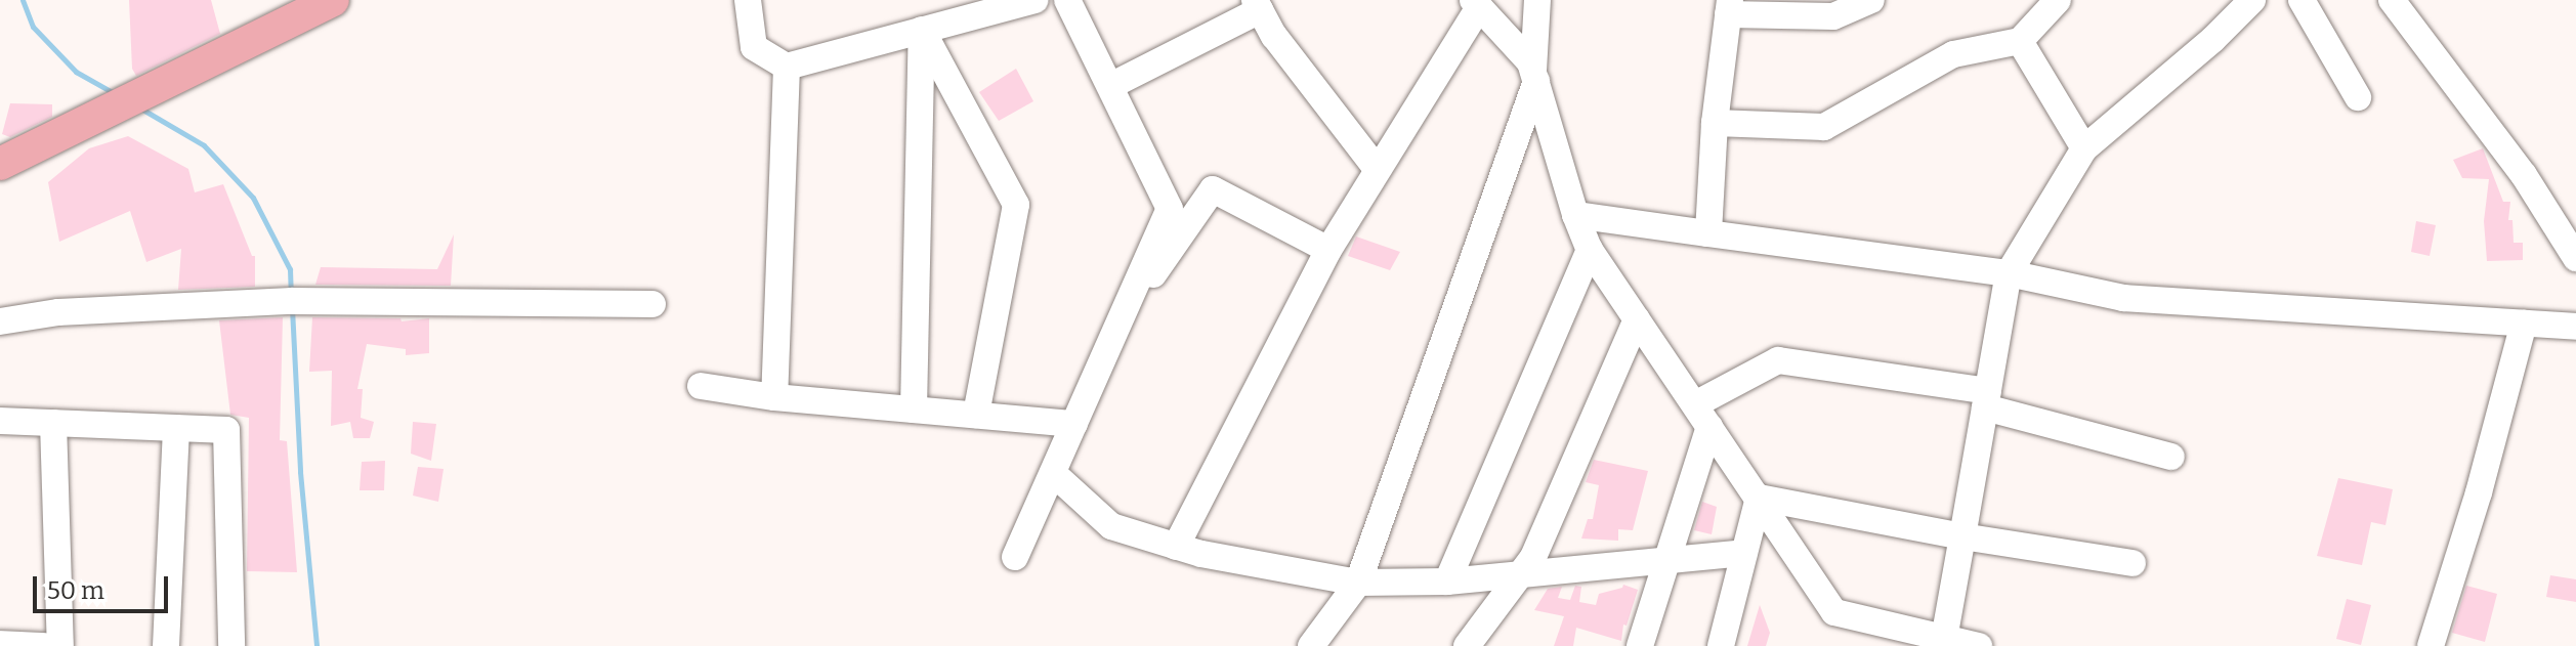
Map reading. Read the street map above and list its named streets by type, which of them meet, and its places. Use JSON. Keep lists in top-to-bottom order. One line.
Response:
{"scale_bar":"50 m"}
